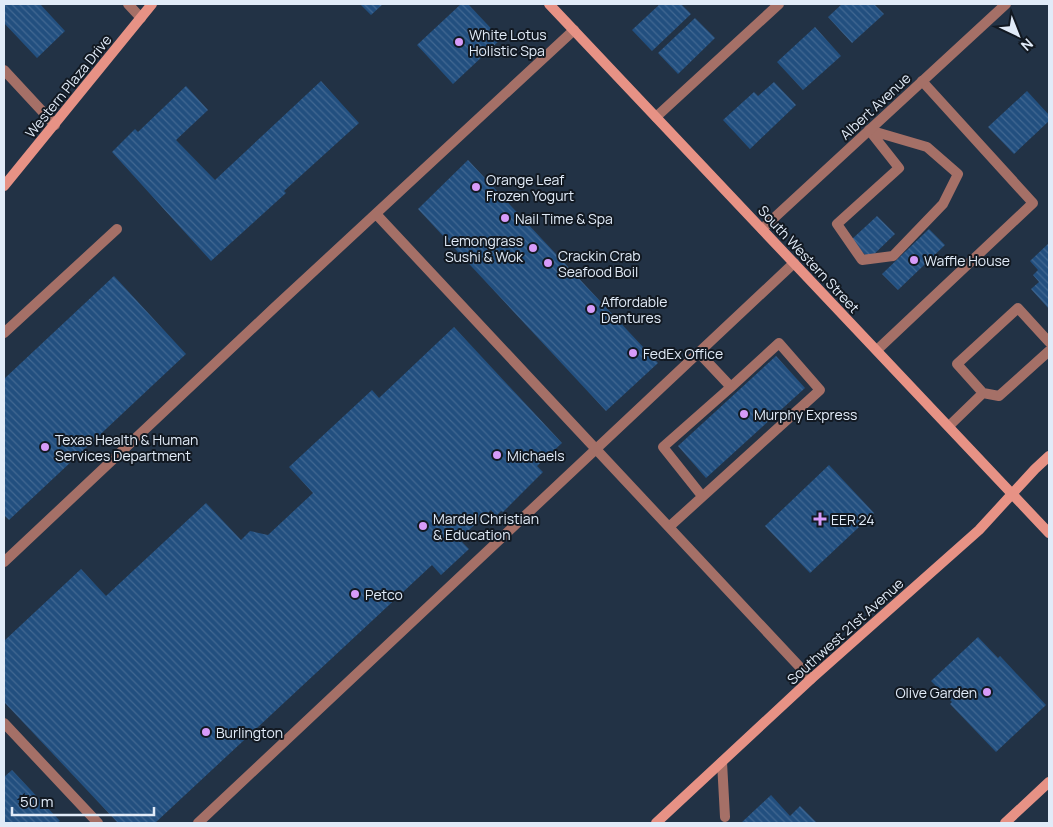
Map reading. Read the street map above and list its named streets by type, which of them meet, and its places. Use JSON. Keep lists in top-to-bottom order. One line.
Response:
{"streets":{"main road":["Western Plaza Drive","South Western Street","Southwest 21st Avenue"],"street":["Albert Avenue"]},"crossings":[["Albert Avenue","South Western Street"],["South Western Street","Southwest 21st Avenue"]],"places":{"other":["White Lotus Holistic Spa","Orange Leaf Frozen Yogurt","Nail Time & Spa","Lemongrass Sushi & Wok","Waffle House","Crackin Crab Seafood Boil","Affordable Dentures","FedEx Office","Murphy Express","Texas Health & Human Services Department","Michaels","Mardel Christian & Education","Petco","Olive Garden","Burlington"],"health":["EER 24"]},"scale_bar":"50 m","north":"bottom right"}
